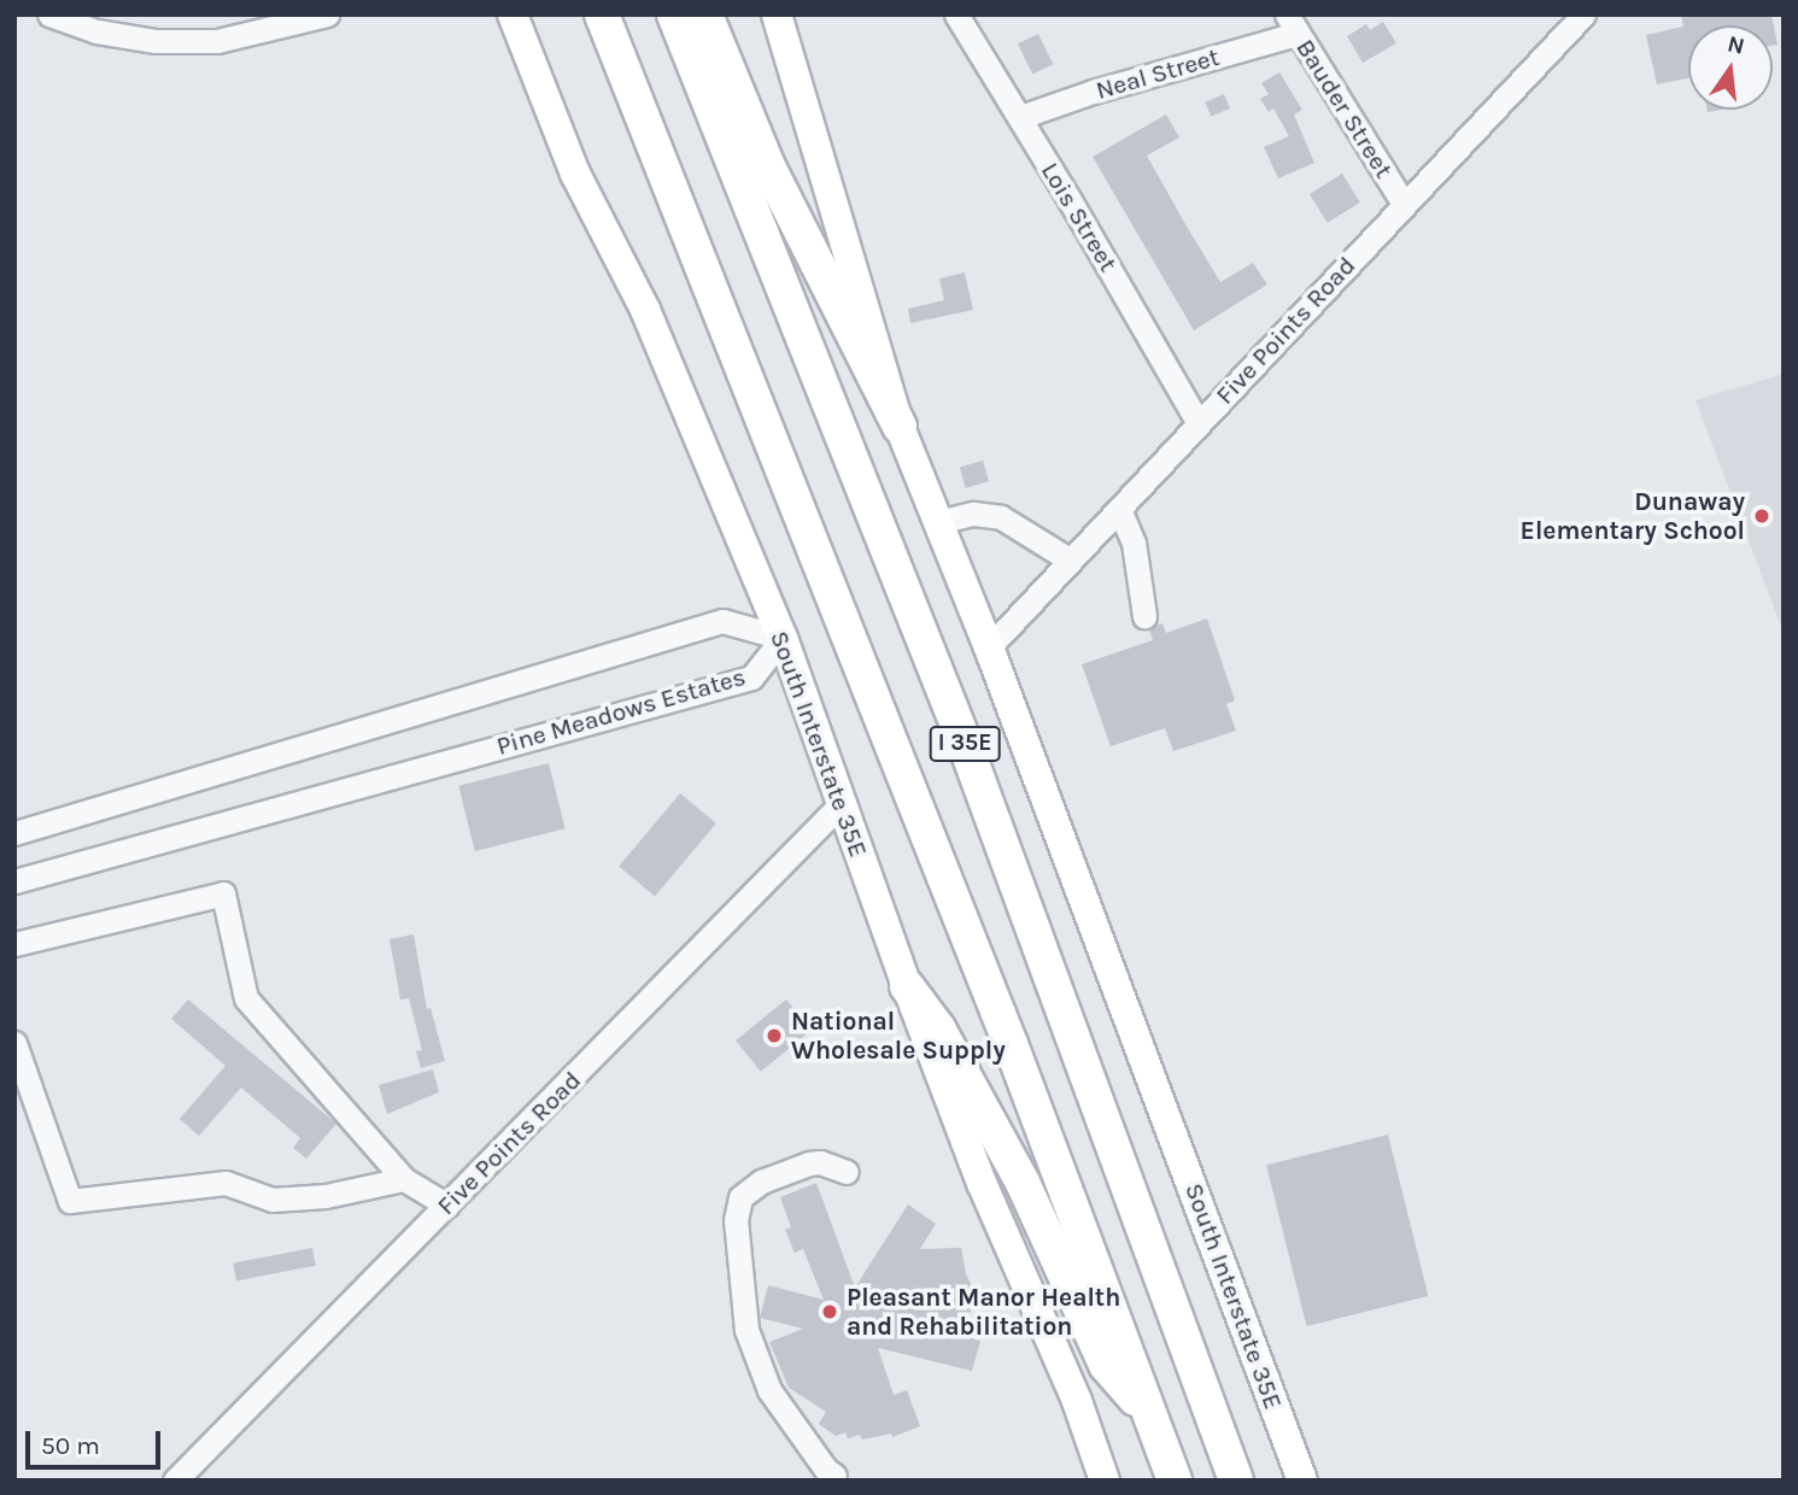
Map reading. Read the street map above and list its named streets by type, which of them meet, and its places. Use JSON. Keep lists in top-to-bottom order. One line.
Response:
{"streets":{"highway":["I 35E"],"main road":["South Interstate 35E"],"street":["Neal Street","Bauder Street","Lois Street","Five Points Road","Pine Meadows Estates"]},"crossings":[["Neal Street","Bauder Street"],["Neal Street","Lois Street"],["Bauder Street","Five Points Road"],["Lois Street","Five Points Road"],["Five Points Road","South Interstate 35E"],["Pine Meadows Estates","South Interstate 35E"]],"places":["Dunaway Elementary School","National Wholesale Supply","Pleasant Manor Health and Rehabilitation"],"scale_bar":"50 m","north":"top"}
